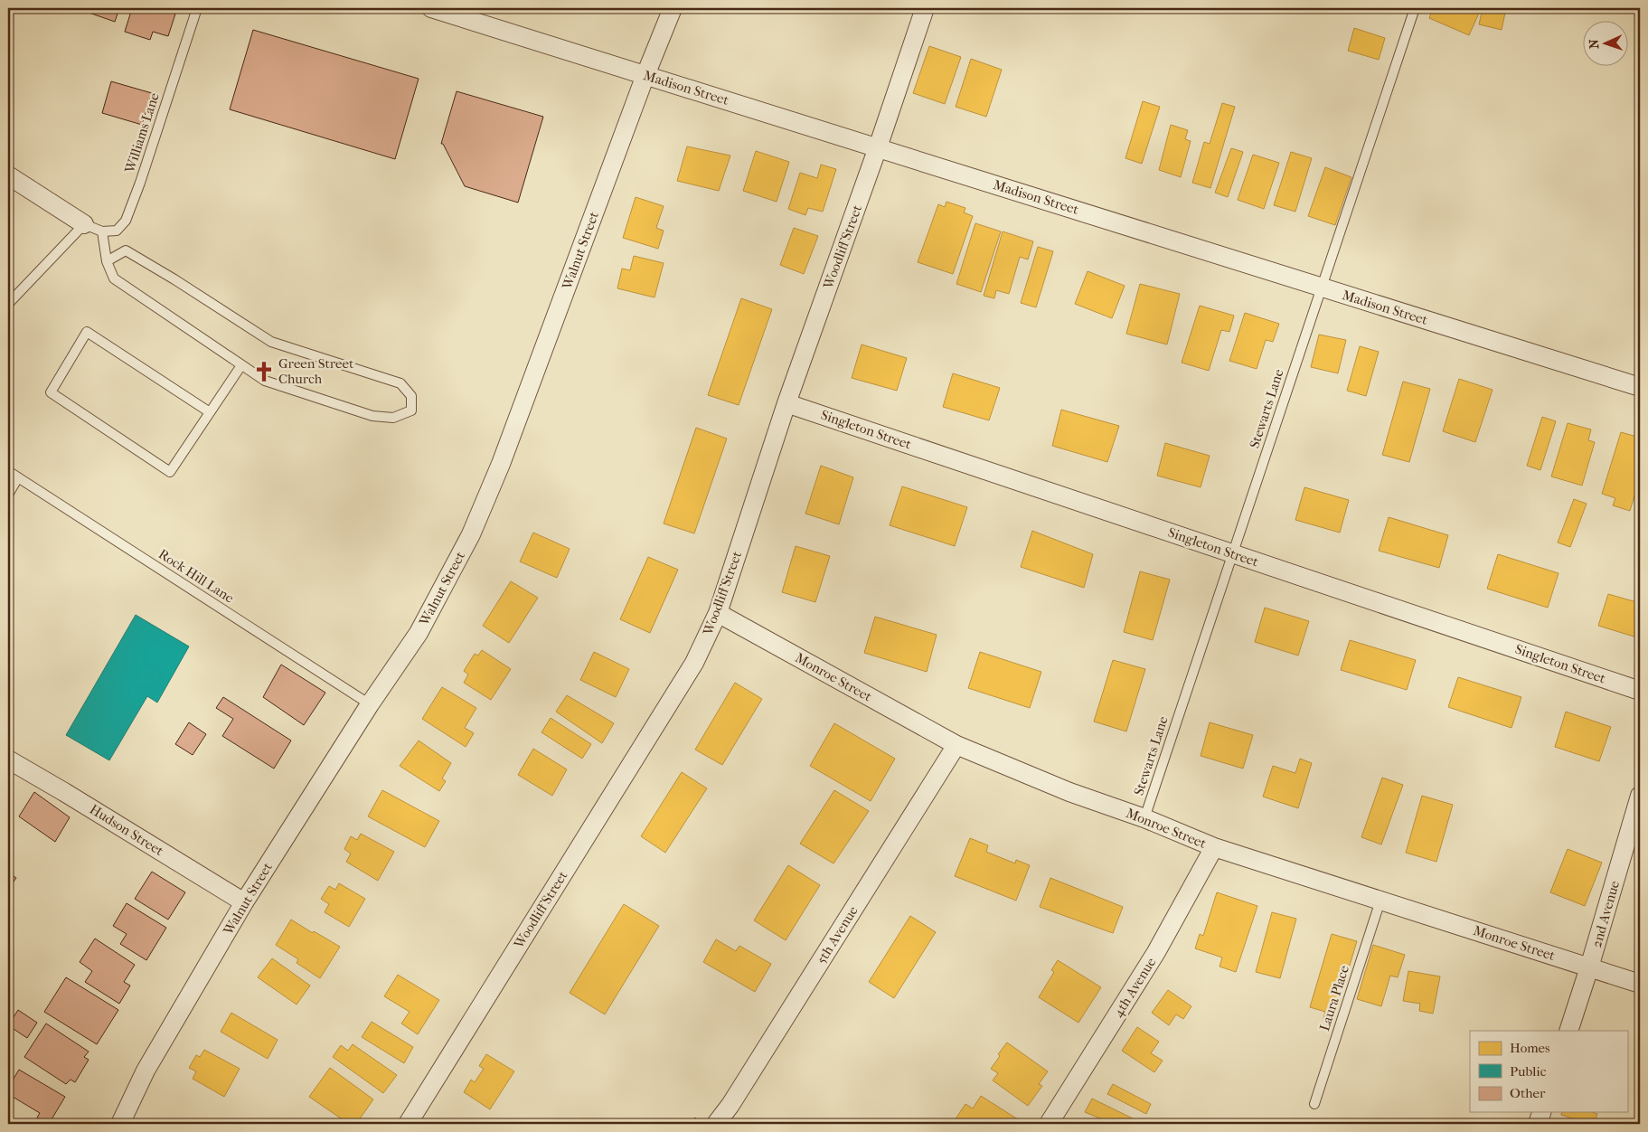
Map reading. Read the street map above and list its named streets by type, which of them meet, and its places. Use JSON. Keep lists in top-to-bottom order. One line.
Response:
{"streets":{"street":["Madison Street","Woodliff Street","Walnut Street","Singleton Street","Monroe Street","Hudson Street","2nd Avenue","5th Avenue","4th Avenue"],"lane":["Williams Lane","Stewarts Lane","Rock Hill Lane","Laura Place"]},"crossings":[["Madison Street","Woodliff Street"],["Madison Street","Walnut Street"],["Madison Street","Stewarts Lane"],["Woodliff Street","Singleton Street"],["Woodliff Street","Monroe Street"],["Walnut Street","Rock Hill Lane"],["Walnut Street","Hudson Street"],["Stewarts Lane","Singleton Street"],["Stewarts Lane","Monroe Street"],["Monroe Street","2nd Avenue"],["Monroe Street","5th Avenue"],["Monroe Street","4th Avenue"],["Monroe Street","Laura Place"]],"places":{"church":["Green Street Church"]},"legend":["Homes","Public","Other"],"north":"left"}
